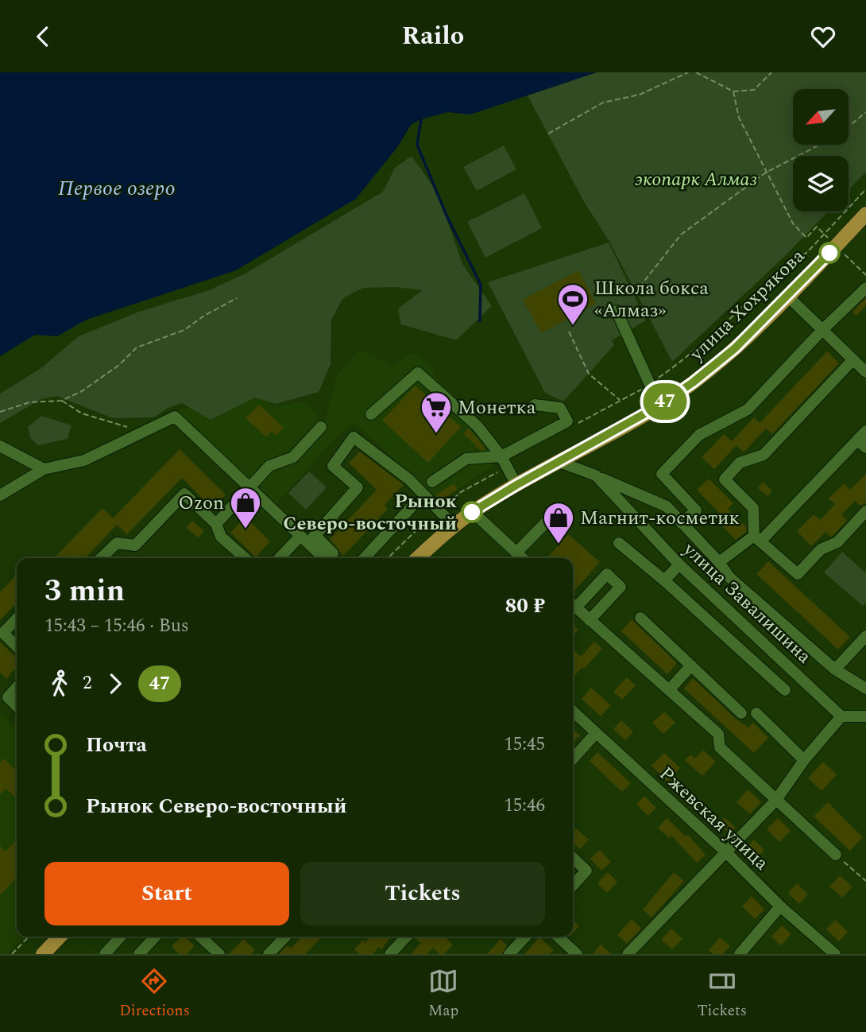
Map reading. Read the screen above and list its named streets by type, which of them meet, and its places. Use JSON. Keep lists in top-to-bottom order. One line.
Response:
{"streets":{"main road":["улица Хохрякова"],"street":["улица Завалишина","Ржевская улица"]},"crossings":[["улица Хохрякова","улица Завалишина"]],"water":["Первое озеро"],"parks":["экопарк Алмаз"],"places":{"sports":["Школа бокса «Алмаз»"],"supermarket":["Монетка"],"other":["Рынок Северо-восточный"],"shop":["Ozon","Магнит-косметик"]},"lines":["bus line 47"],"north":"bottom left","page":{"header":"Railo","on_map":"47","heading":["3 min","15:43 – 15:46 · Bus","80 ₽"],"legs":["2","47"],"list":[{"name":"Почта","value":"15:45"},{"name":"Рынок Северо-восточный","value":"15:46"}],"buttons":["Start","Tickets"],"tabs":["Directions","Map","Tickets"]}}
